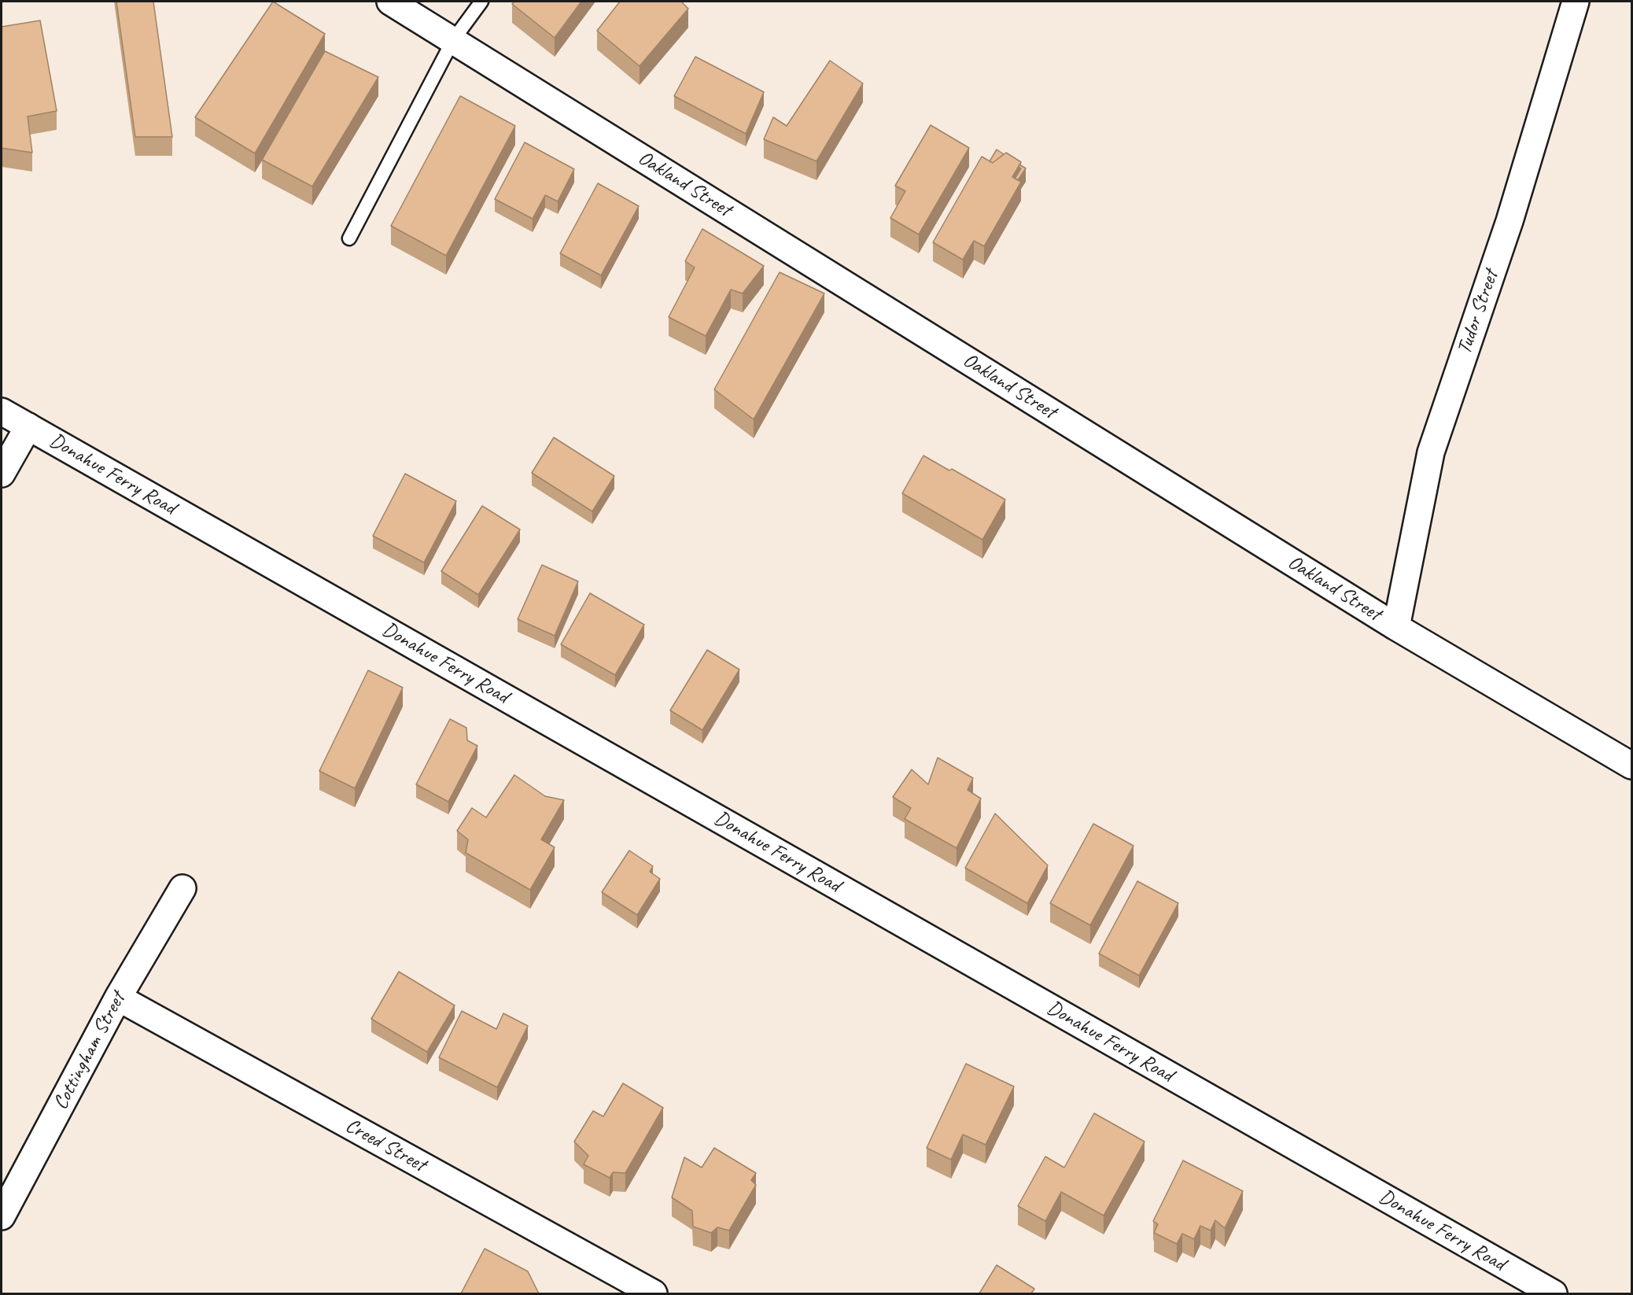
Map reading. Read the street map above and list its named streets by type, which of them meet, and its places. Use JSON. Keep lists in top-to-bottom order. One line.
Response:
{"streets":{"street":["Oakland Street","Tudor Street","Donahue Ferry Road","Cottingham Street","Creed Street"]},"crossings":[["Oakland Street","Tudor Street"],["Cottingham Street","Creed Street"]]}
